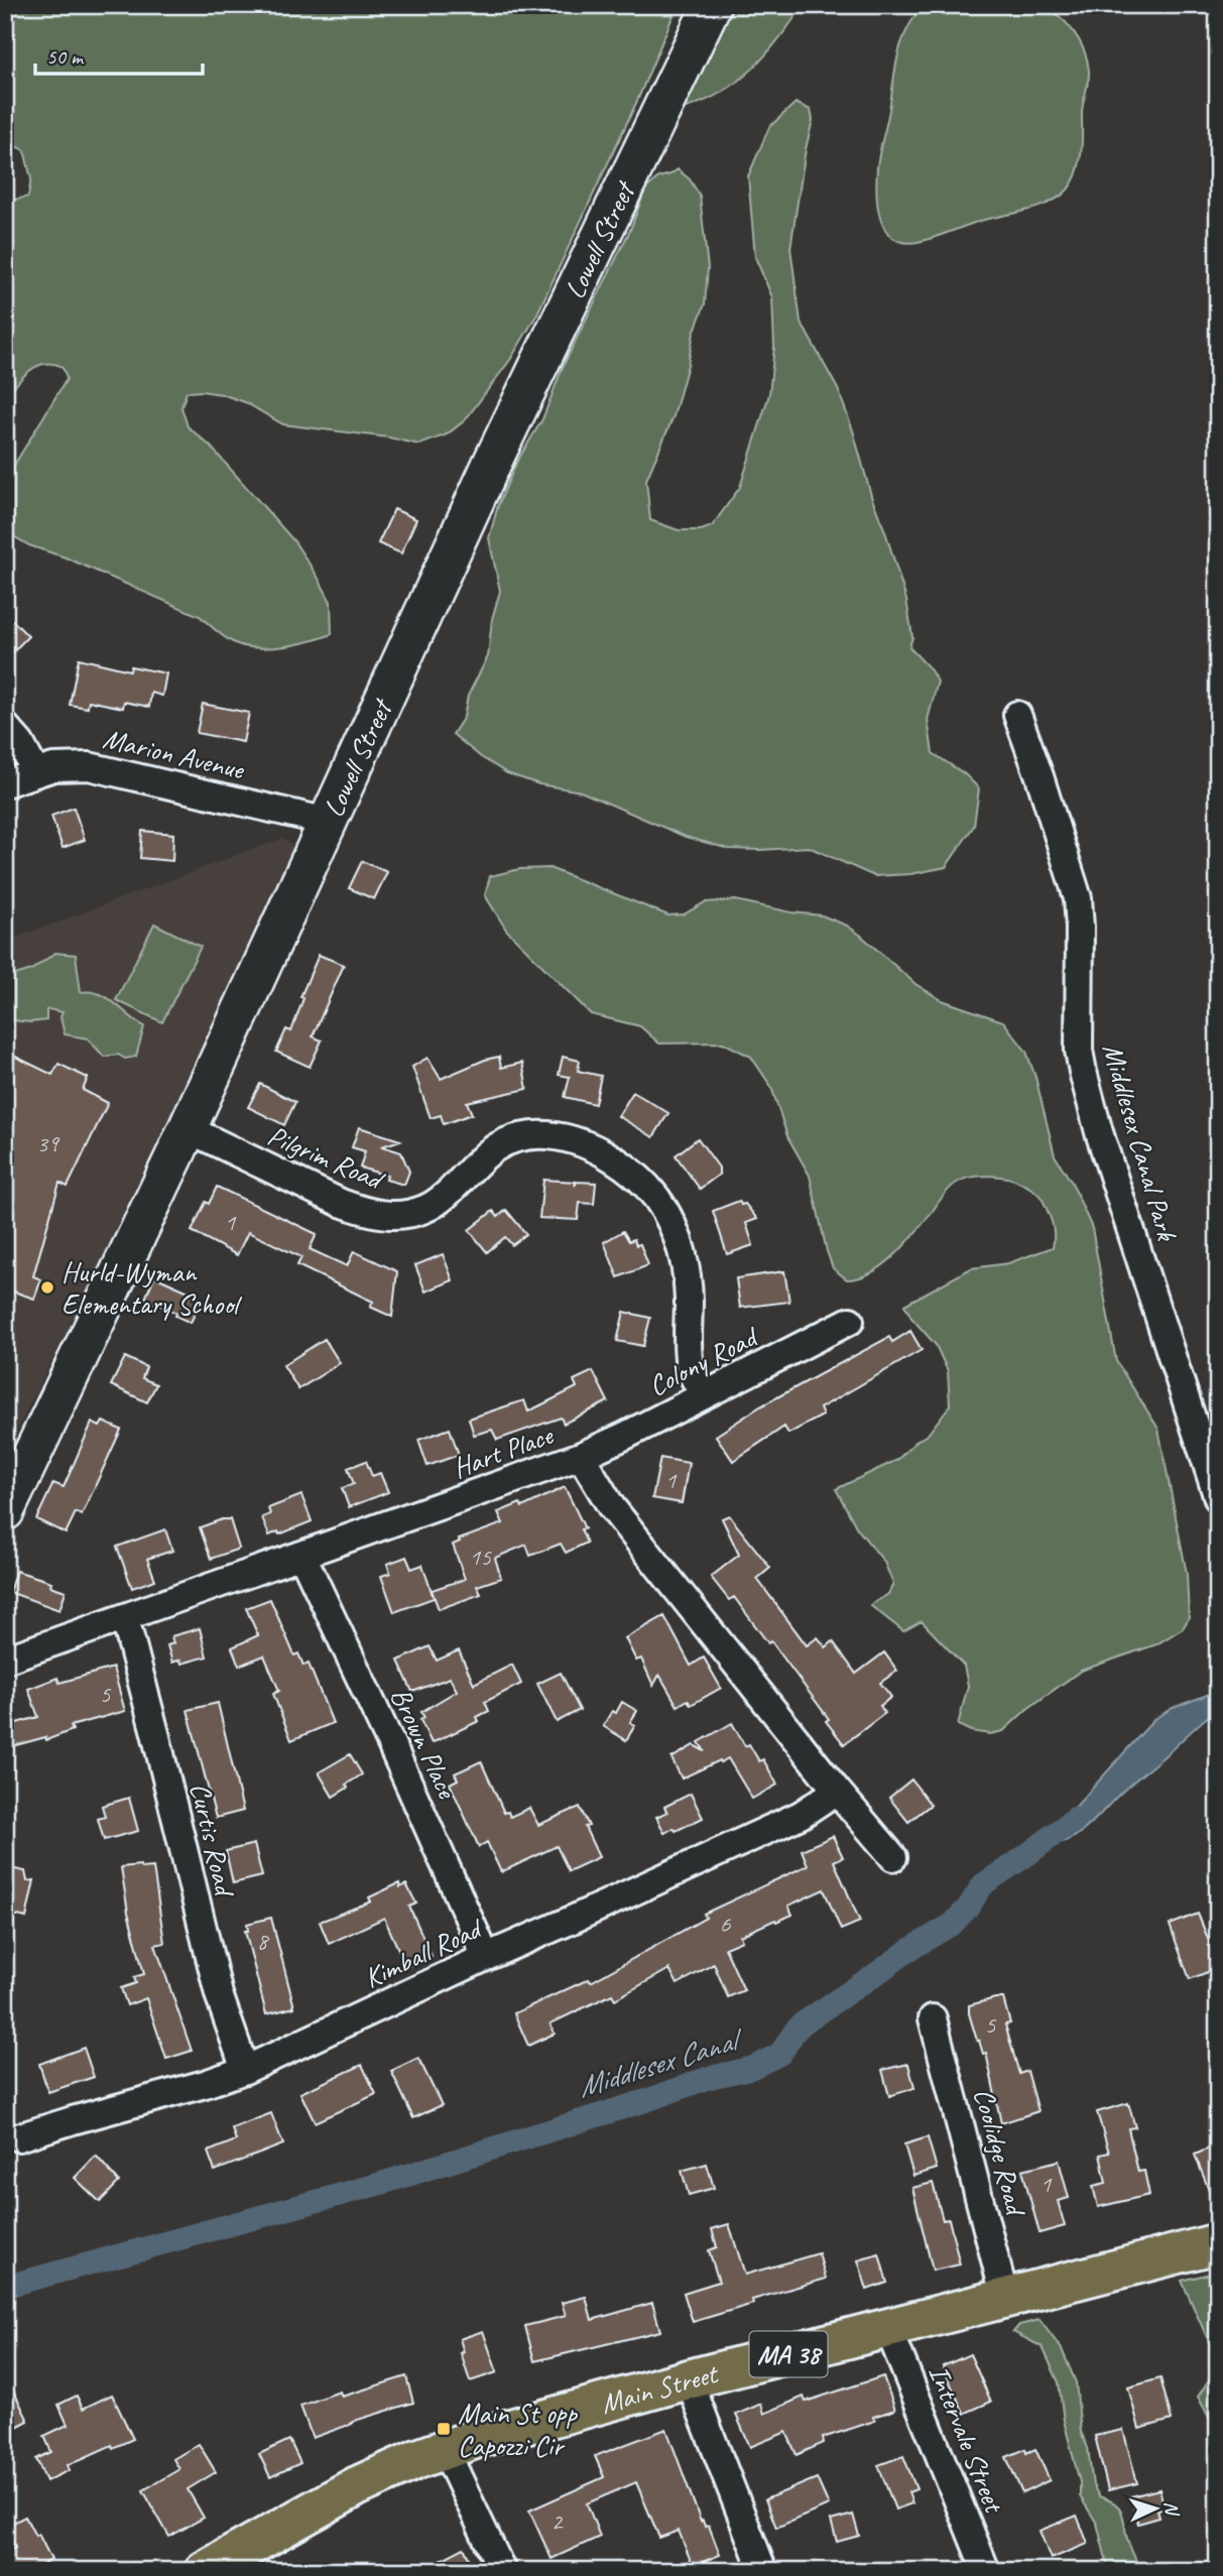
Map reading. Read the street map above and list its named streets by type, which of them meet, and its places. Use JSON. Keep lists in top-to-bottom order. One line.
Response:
{"streets":{"main road":["MA 38","Main Street"],"street":["Lowell Street","Marion Avenue","Middlesex Canal Park","Pilgrim Road","Colony Road","Hart Place","Brown Place","Curtis Road","Kimball Road","Coolidge Road","Intervale Street"]},"crossings":[["Lowell Street","Marion Avenue"],["Lowell Street","Pilgrim Road"],["Pilgrim Road","Colony Road"],["Colony Road","Hart Place"],["Hart Place","Brown Place"],["Hart Place","Curtis Road"],["Hart Place","Kimball Road"],["Brown Place","Kimball Road"],["Curtis Road","Kimball Road"],["Coolidge Road","Main Street"],["Main Street","Intervale Street"]],"water":["Middlesex Canal"],"places":{"other":["Hurld-Wyman Elementary School"],"transit":["Main St opp Capozzi Cir"]},"house_numbers":["39","1","1","15","5","6","8","5","1","2"],"scale_bar":"50 m","north":"right"}
